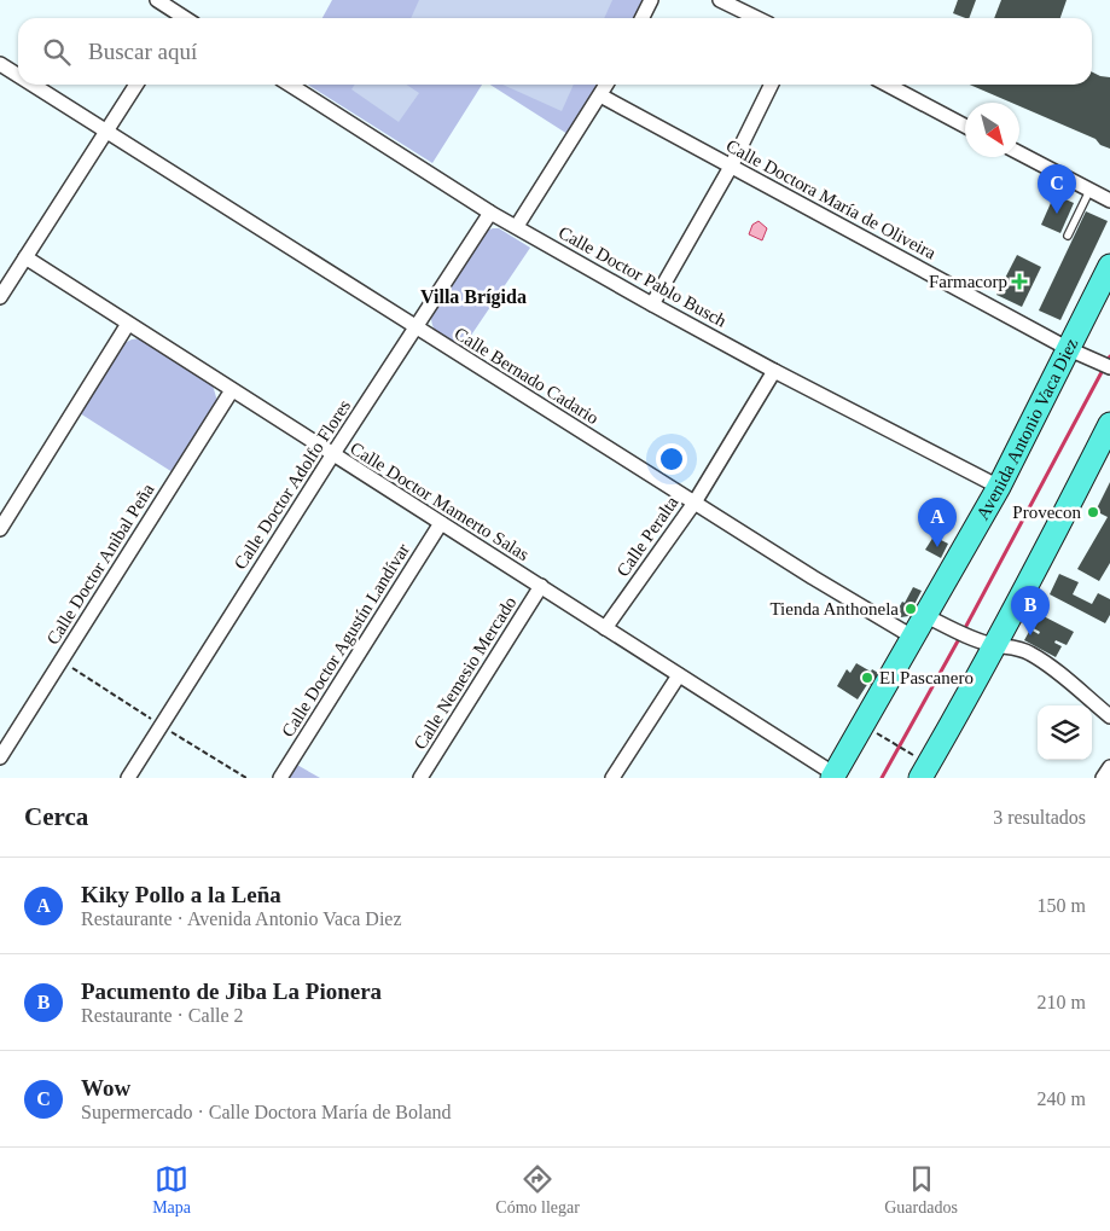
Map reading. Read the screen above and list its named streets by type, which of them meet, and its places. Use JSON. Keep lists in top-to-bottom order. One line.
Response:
{"streets":{"highway":["Avenida Antonio Vaca Diez"],"street":["Calle Doctora María de Oliveira","Calle Doctor Pablo Busch","Calle Bernado Cadario","Calle Doctor Adolfo Flores","Calle Doctor Mamerto Salas","Calle Peralta","Calle Doctor Anibal Peña","Calle Doctor Agustín Landívar","Calle Nemesio Mercado"]},"crossings":[["Calle Doctora María de Oliveira","Avenida Antonio Vaca Diez"],["Calle Doctor Pablo Busch","Avenida Antonio Vaca Diez"],["Calle Doctor Pablo Busch","Calle Doctor Adolfo Flores"],["Calle Doctor Pablo Busch","Calle Peralta"],["Calle Bernado Cadario","Avenida Antonio Vaca Diez"],["Calle Bernado Cadario","Calle Doctor Adolfo Flores"],["Calle Bernado Cadario","Calle Peralta"],["Avenida Antonio Vaca Diez","Calle Doctor Mamerto Salas"],["Calle Doctor Adolfo Flores","Calle Doctor Mamerto Salas"],["Calle Doctor Mamerto Salas","Calle Peralta"],["Calle Doctor Mamerto Salas","Calle Doctor Anibal Peña"],["Calle Doctor Mamerto Salas","Calle Doctor Agustín Landívar"],["Calle Doctor Mamerto Salas","Calle Nemesio Mercado"]],"districts":["Villa Brígida"],"places":{"health":["Farmacorp"],"other":["Provecon","Tienda Anthonela","El Pascanero"]},"north":"bottom right","page":{"search":"Buscar aquí","pins":["C","A","B"],"heading":["Cerca","3 resultados"],"list":[{"mark":"A","name":"Kiky Pollo a la Leña","note":"Restaurante · Avenida Antonio Vaca Diez","value":"150 m"},{"mark":"B","name":"Pacumento de Jiba La Pionera","note":"Restaurante · Calle 2","value":"210 m"},{"mark":"C","name":"Wow","note":"Supermercado · Calle Doctora María de Boland","value":"240 m"}],"nav":["Mapa","Cómo llegar","Guardados"]}}
